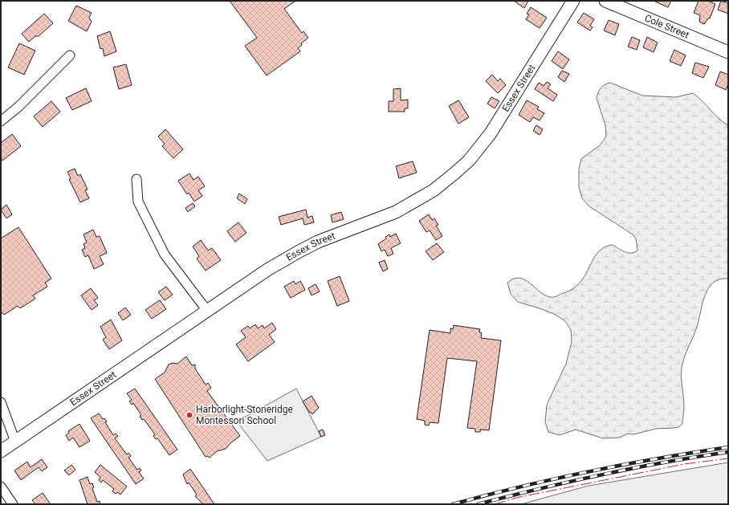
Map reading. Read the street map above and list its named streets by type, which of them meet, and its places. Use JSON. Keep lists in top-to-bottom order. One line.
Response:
{"streets":{"main road":["Cole Street","Essex Street"]},"places":["Harborlight-Stoneridge Montessori School"]}
